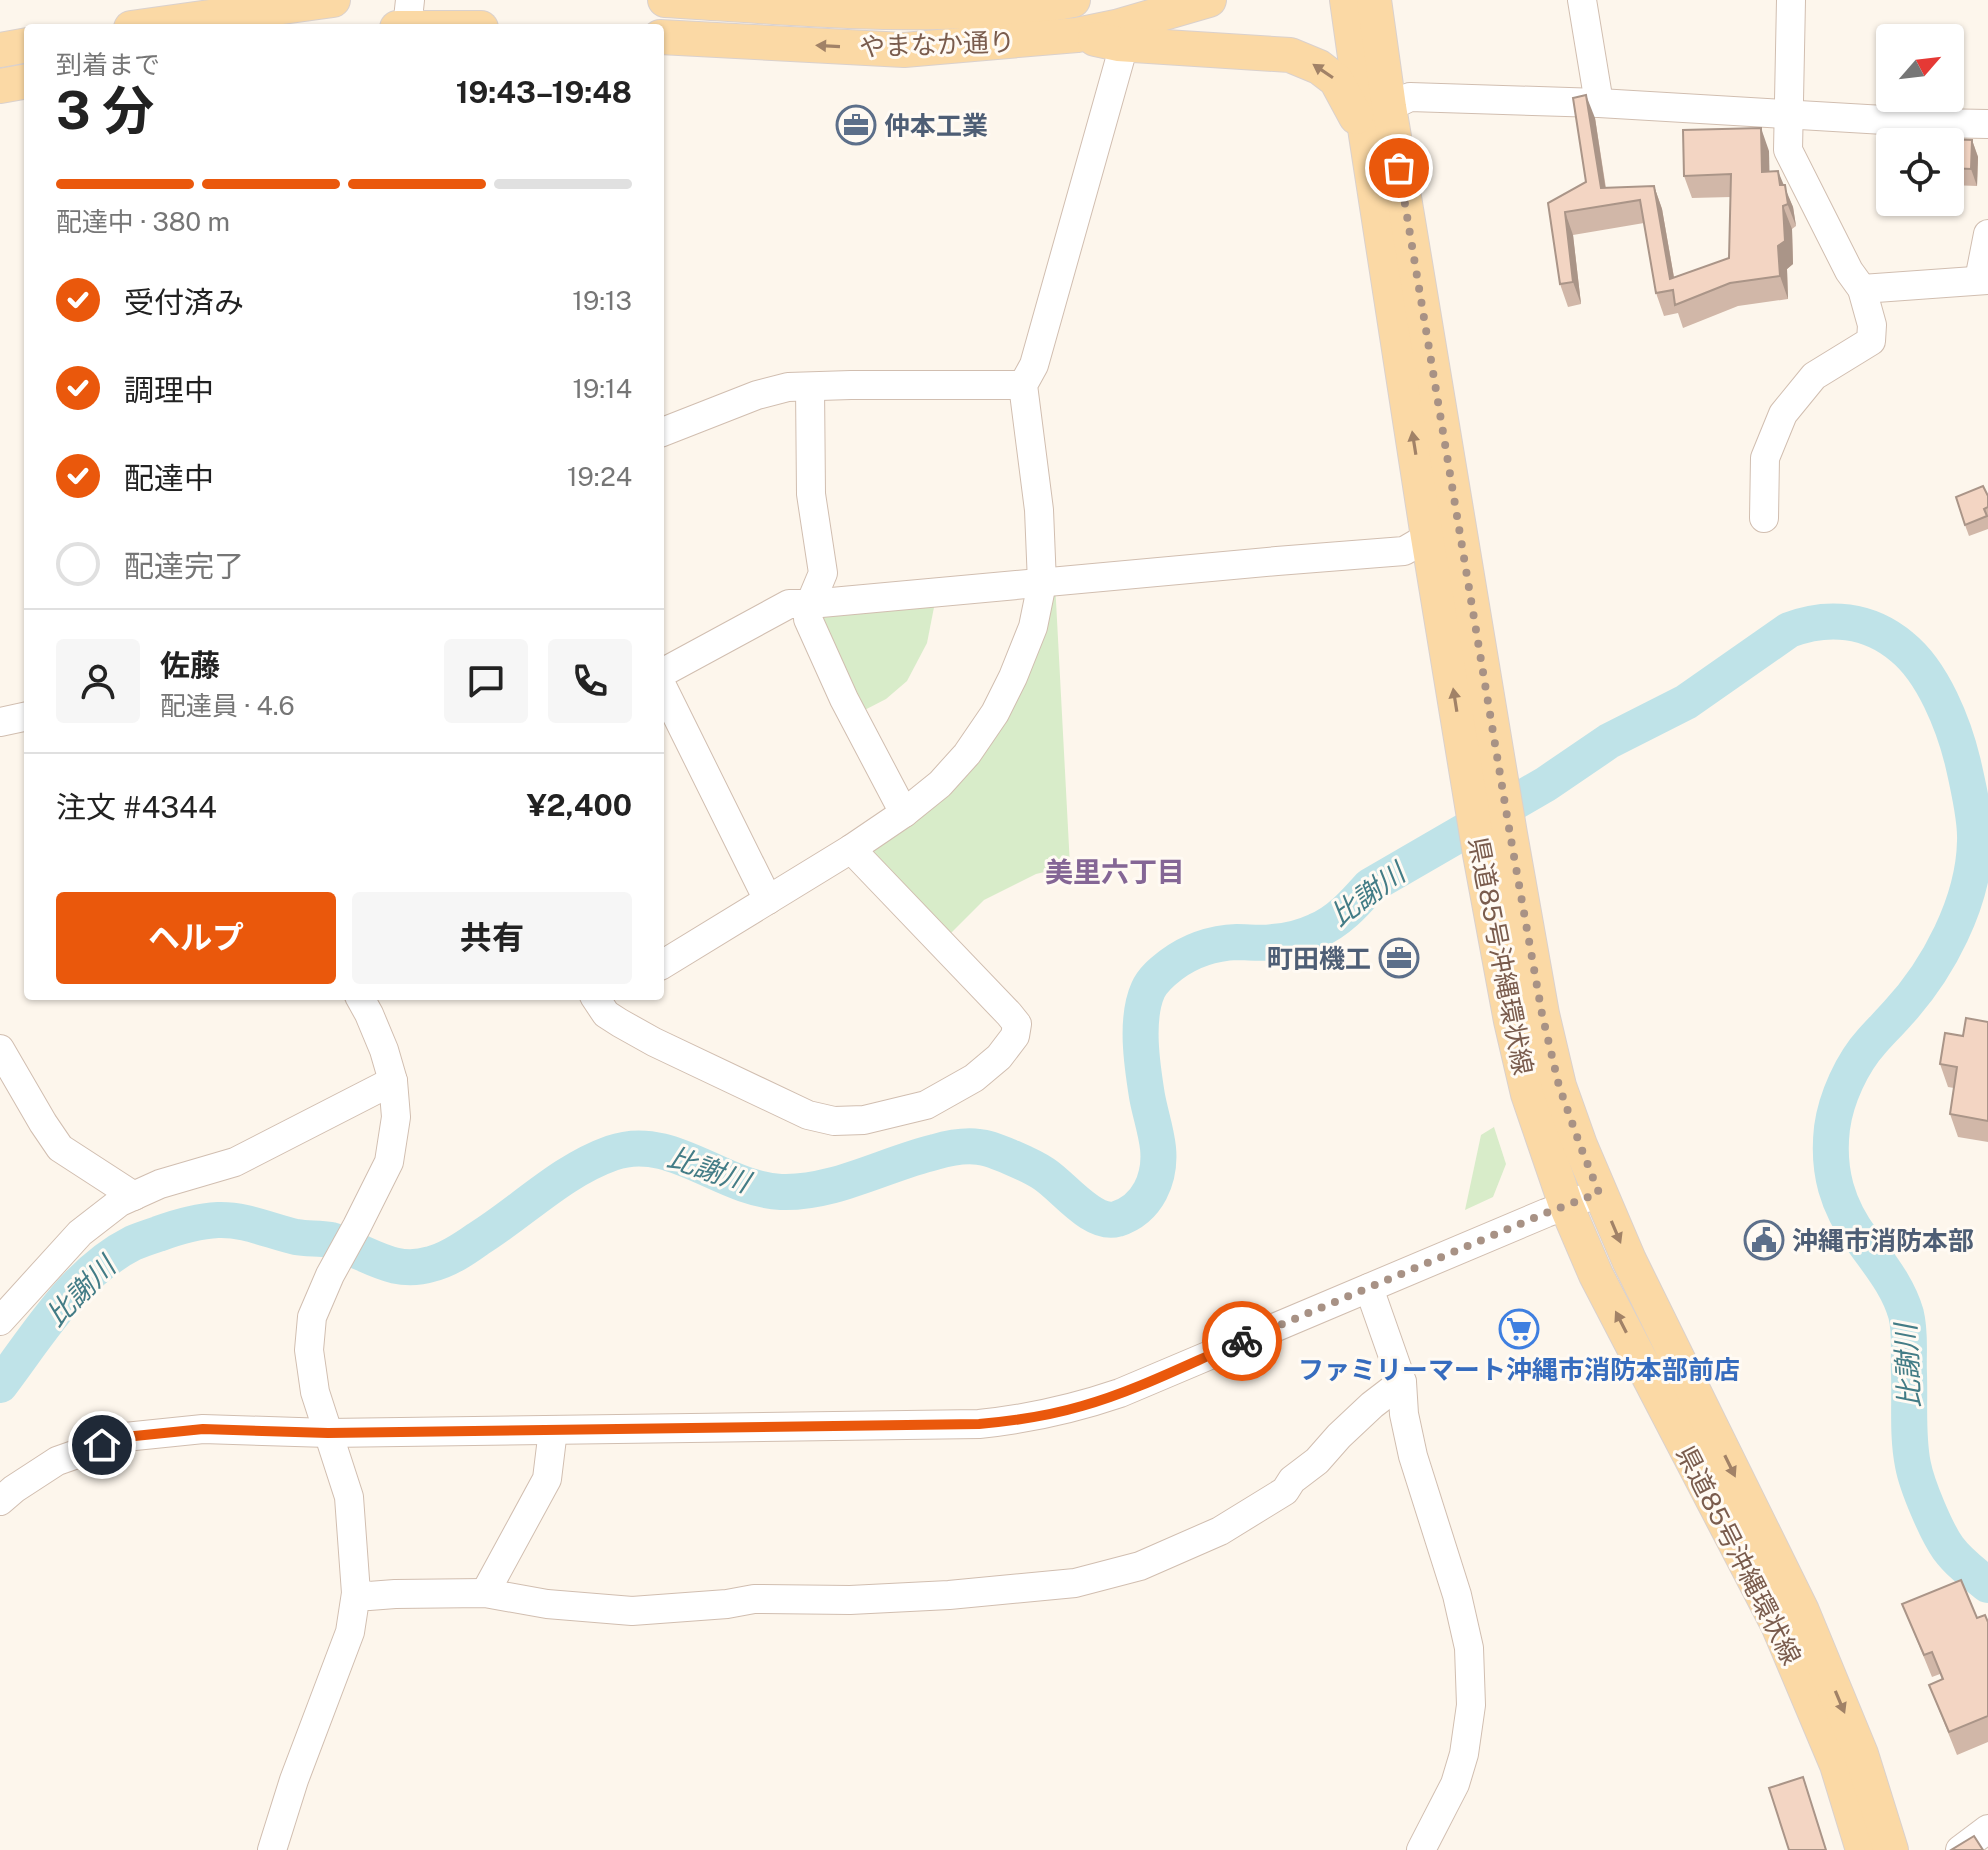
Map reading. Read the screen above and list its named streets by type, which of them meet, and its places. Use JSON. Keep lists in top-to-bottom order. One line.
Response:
{"streets":{"main road":["やまなか通り","県道85号沖縄環状線"]},"districts":["美里六丁目"],"water":["比謝川"],"places":{"office":["仲本工業","町田機工"],"public building":["沖縄市消防本部"],"supermarket":["ファミリーマート沖縄市消防本部前店"]},"north":"top right","page":{"heading":["3 分","到着まで","19:43–19:48"],"panel":["佐藤","配達員 · 4.6","注文 #4344","¥2,400"],"bar":"配達中 · 380 m","list":[["受付済み","19:13"],["調理中","19:14"],["配達中","19:24"],"配達完了"],"buttons":["ヘルプ","共有"]}}
